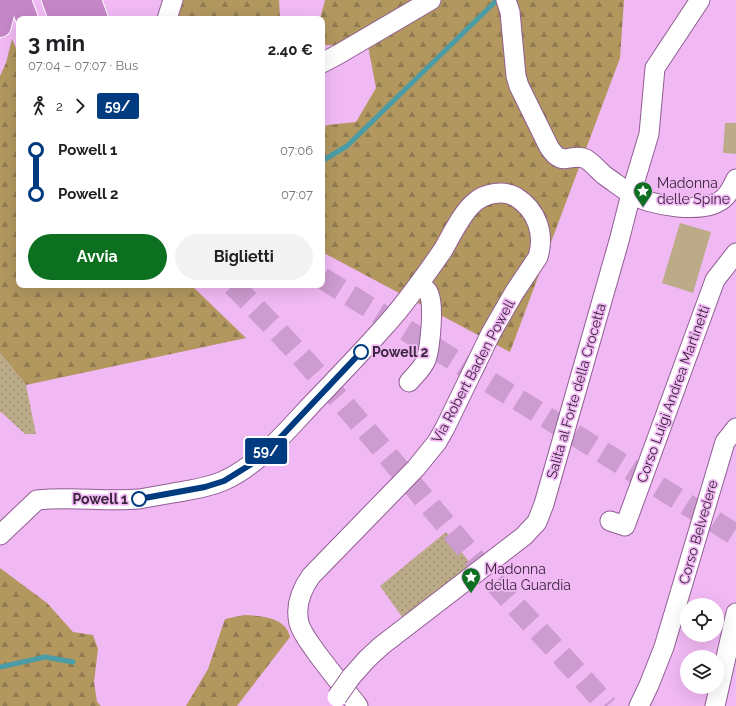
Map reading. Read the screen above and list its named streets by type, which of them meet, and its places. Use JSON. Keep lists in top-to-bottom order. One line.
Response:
{"streets":{"street":["Via Robert Baden Powell","Salita al Forte della Crocetta","Corso Luigi Andrea Martinetti","Corso Belvedere"]},"places":{"place":["Madonna delle Spine","Madonna della Guardia"],"other":["Powell 2","Powell 1"]},"lines":["bus line 59/"],"page":{"on_map":"59/","heading":["3 min","07:04 – 07:07 · Bus","2.40 €"],"legs":["2","59/"],"list":[{"name":"Powell 1","value":"07:06"},{"name":"Powell 2","value":"07:07"}],"buttons":["Avvia","Biglietti"]}}
